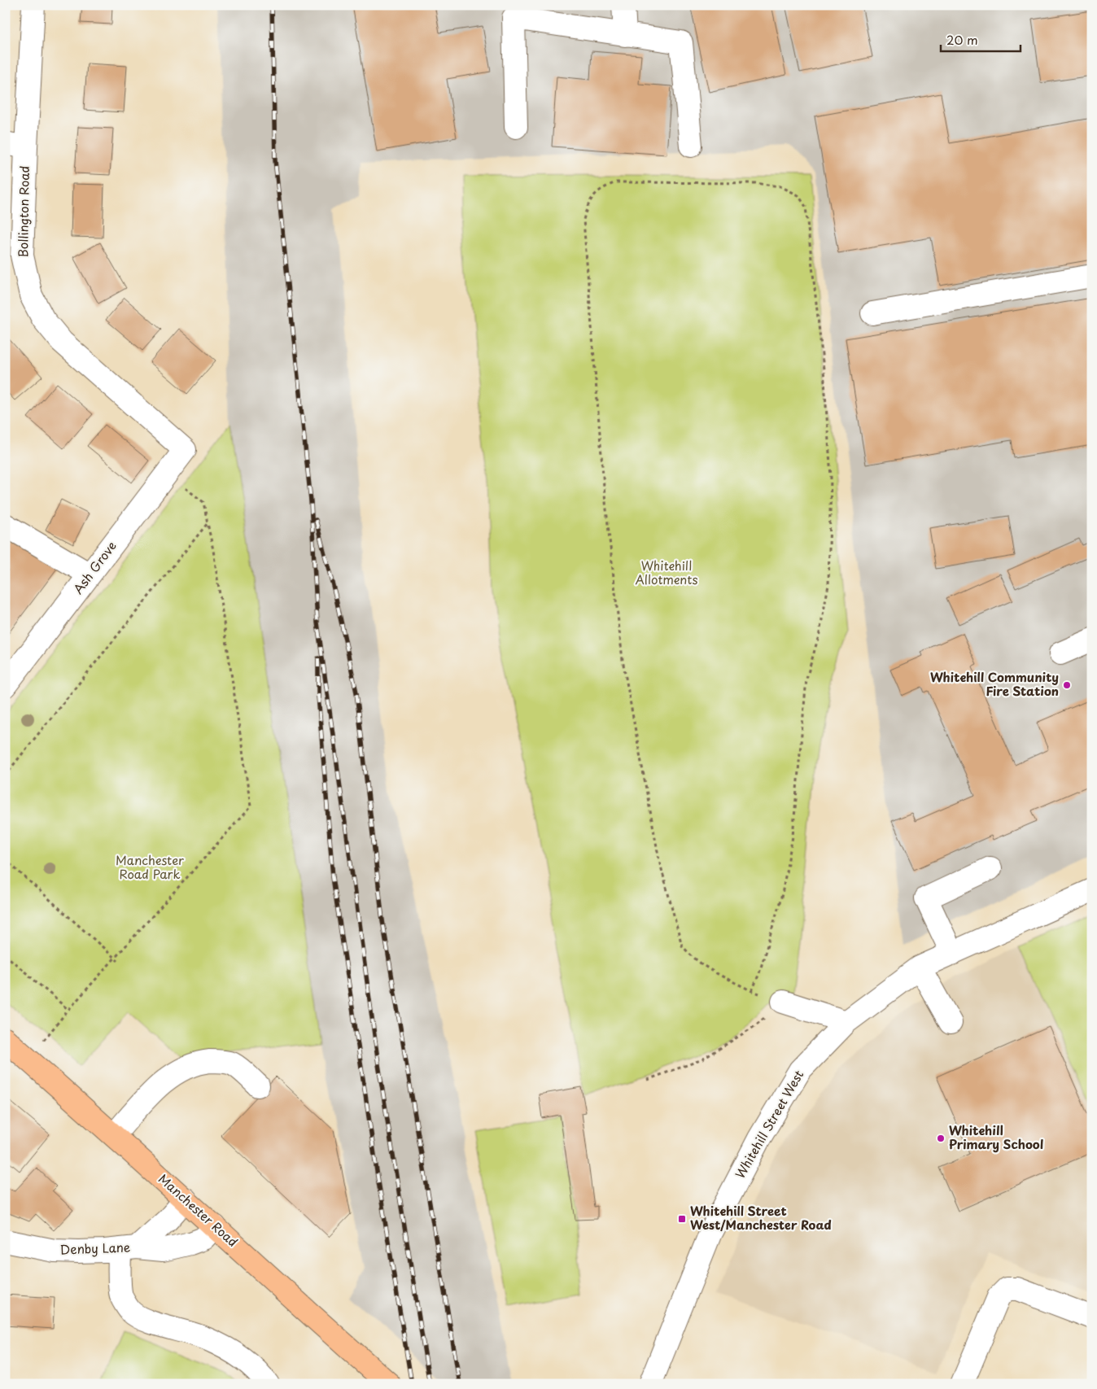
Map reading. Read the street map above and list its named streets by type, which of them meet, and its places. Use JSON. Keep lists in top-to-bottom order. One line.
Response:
{"streets":{"main road":["Manchester Road"],"street":["Bollington Road","Ash Grove","Whitehill Street West","Denby Lane"]},"crossings":[["Bollington Road","Ash Grove"],["Manchester Road","Denby Lane"]],"parks":["Whitehill Allotments","Manchester Road Park"],"places":{"other":["Whitehill Community Fire Station","Whitehill Primary School"],"transit":["Whitehill Street West/Manchester Road"]},"scale_bar":"20 m"}
